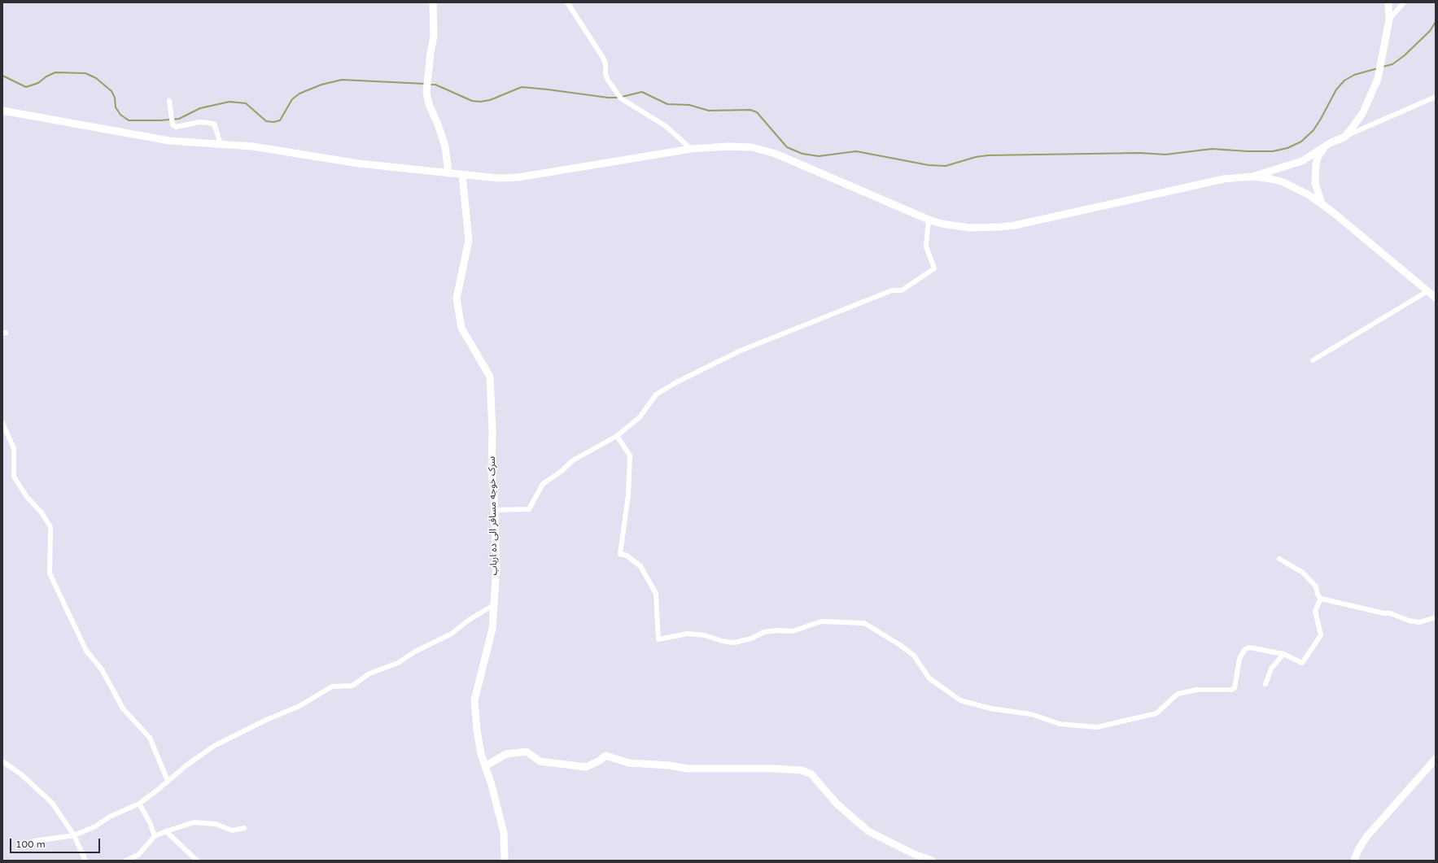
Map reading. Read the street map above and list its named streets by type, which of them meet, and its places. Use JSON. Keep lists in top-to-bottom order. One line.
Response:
{"streets":{"street":["سرک خوجه مسافر الی ده ارباب"]},"scale_bar":"100 m"}
